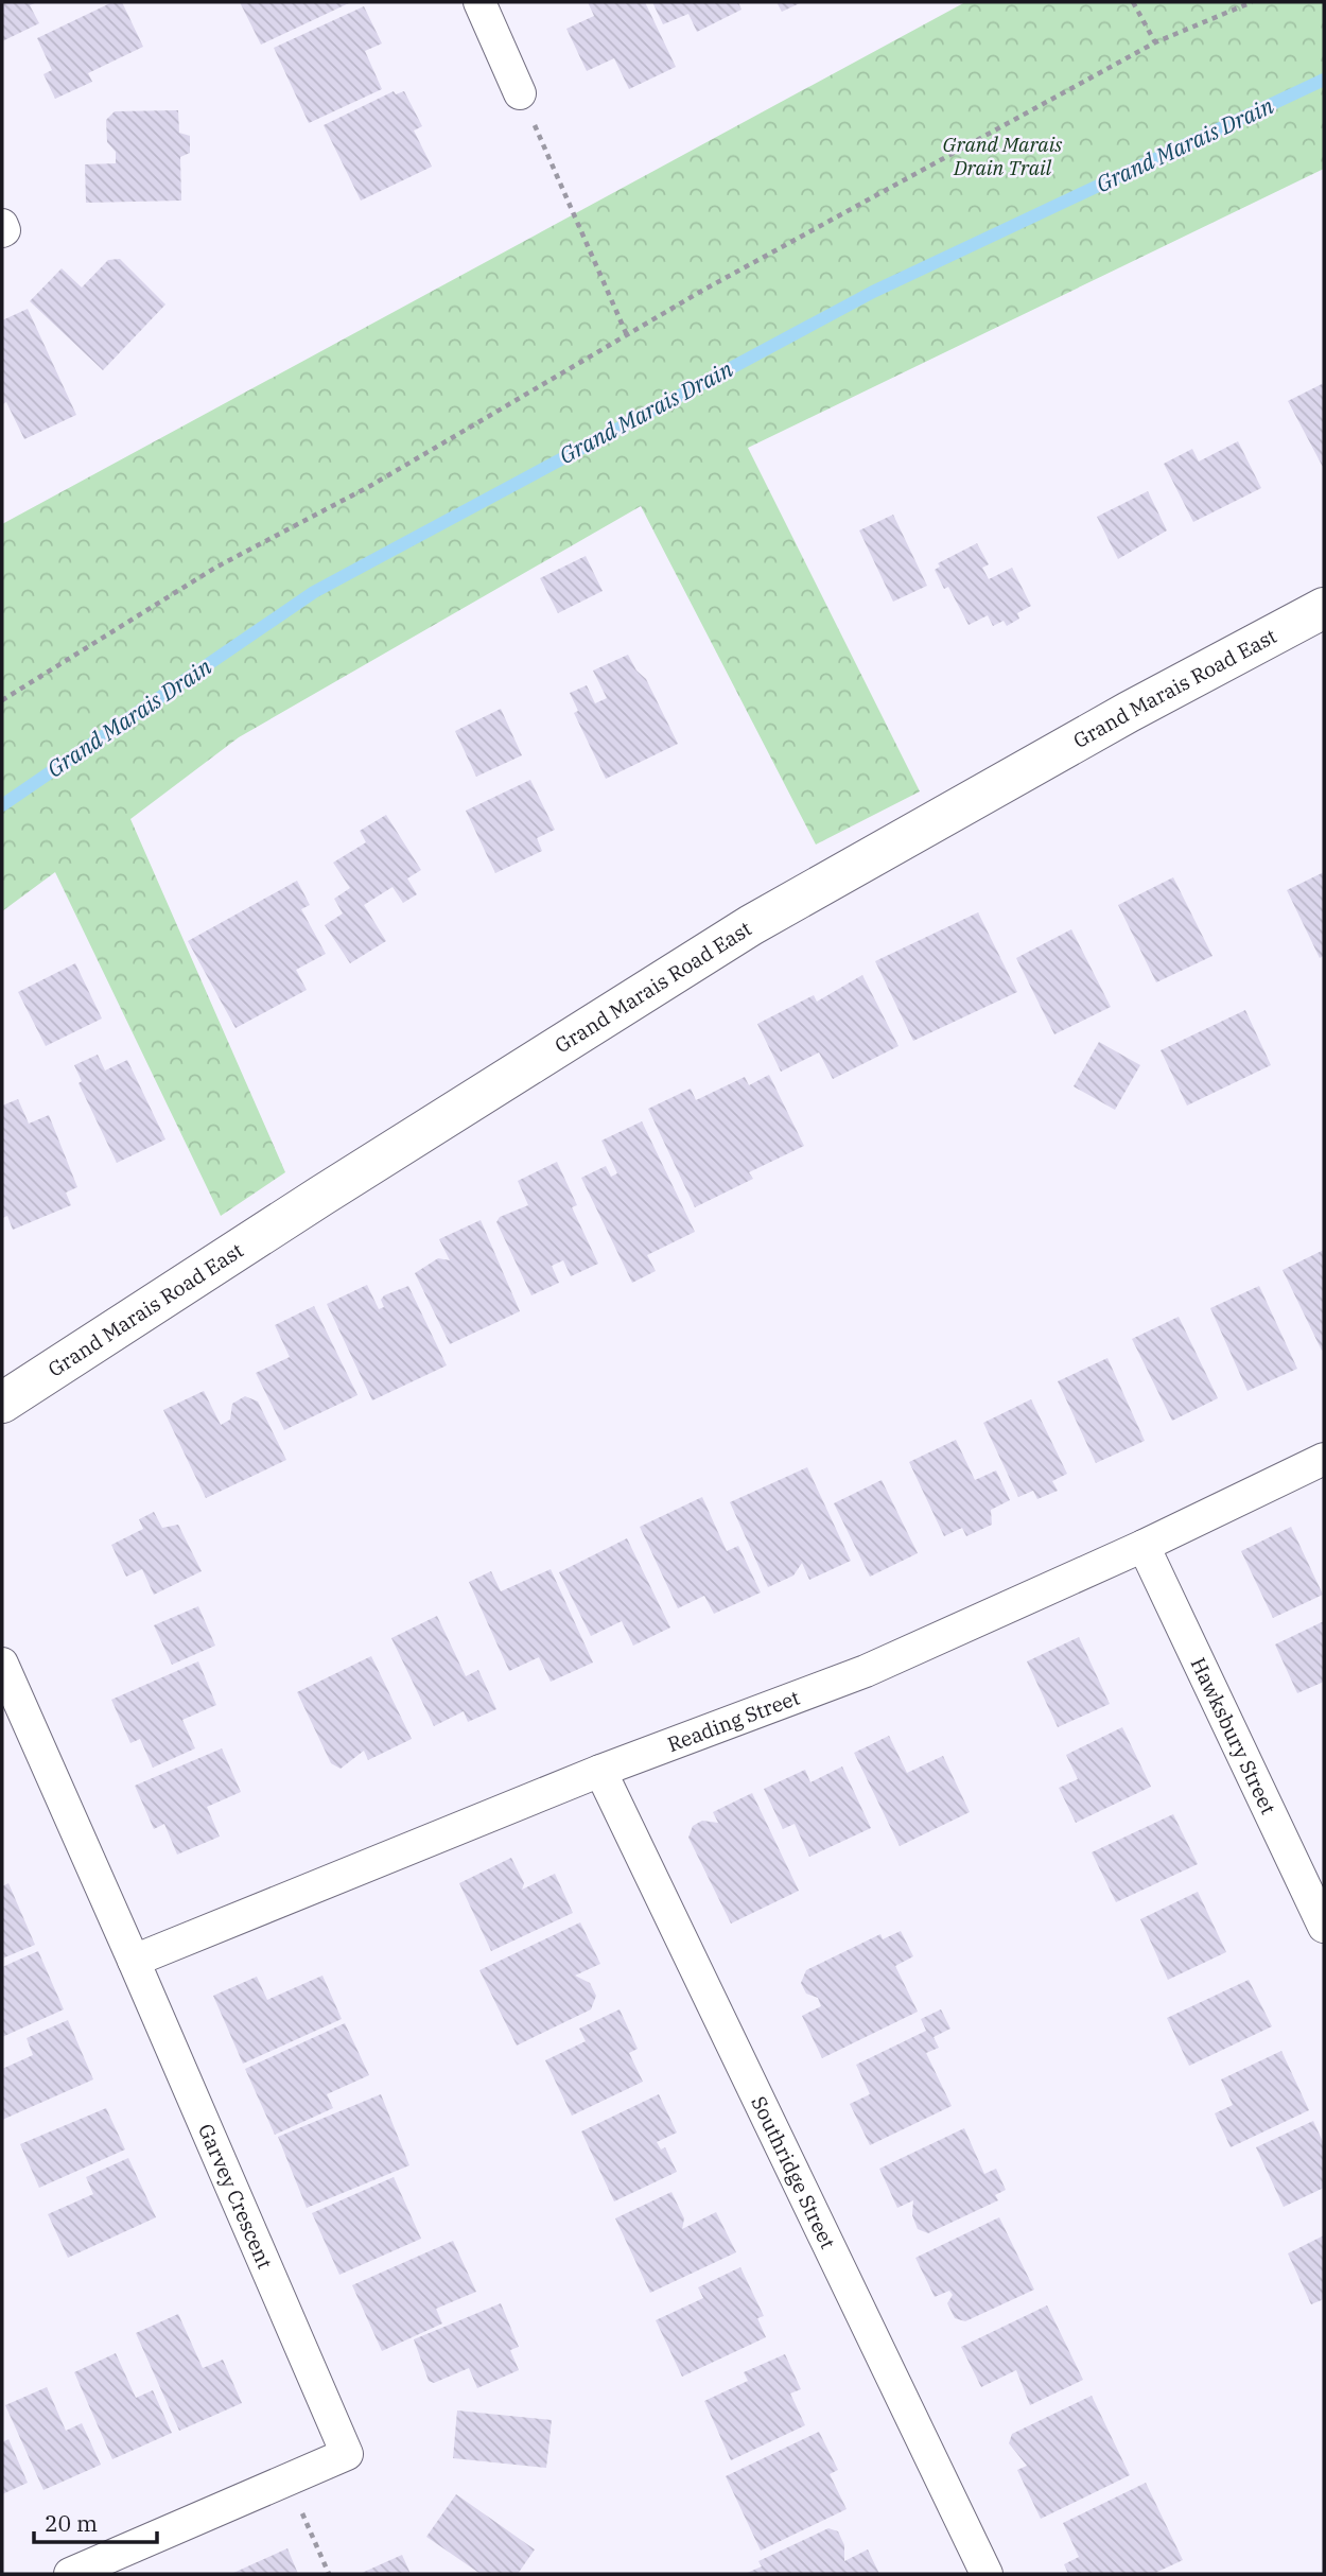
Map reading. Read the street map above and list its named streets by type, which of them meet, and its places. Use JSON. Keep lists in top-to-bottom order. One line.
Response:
{"streets":{"street":["Grand Marais Road East","Reading Street","Hawksbury Street","Southridge Street","Garvey Crescent"]},"crossings":[["Reading Street","Hawksbury Street"],["Reading Street","Southridge Street"],["Reading Street","Garvey Crescent"]],"water":["Grand Marais Drain"],"parks":["Grand Marais Drain Trail"],"scale_bar":"20 m"}
